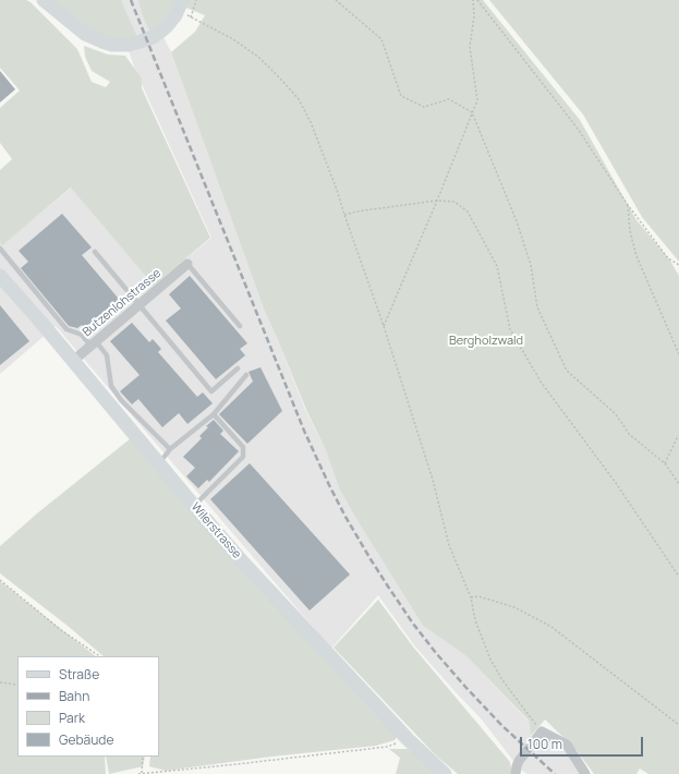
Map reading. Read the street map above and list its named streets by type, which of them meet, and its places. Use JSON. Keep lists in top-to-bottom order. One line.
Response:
{"streets":{"main road":["Wilerstrasse"],"street":["Butzenlohstrasse"]},"crossings":[["Butzenlohstrasse","Wilerstrasse"]],"parks":["Bergholzwald"],"legend":["Straße","Bahn","Park","Gebäude"],"scale_bar":"100 m"}
